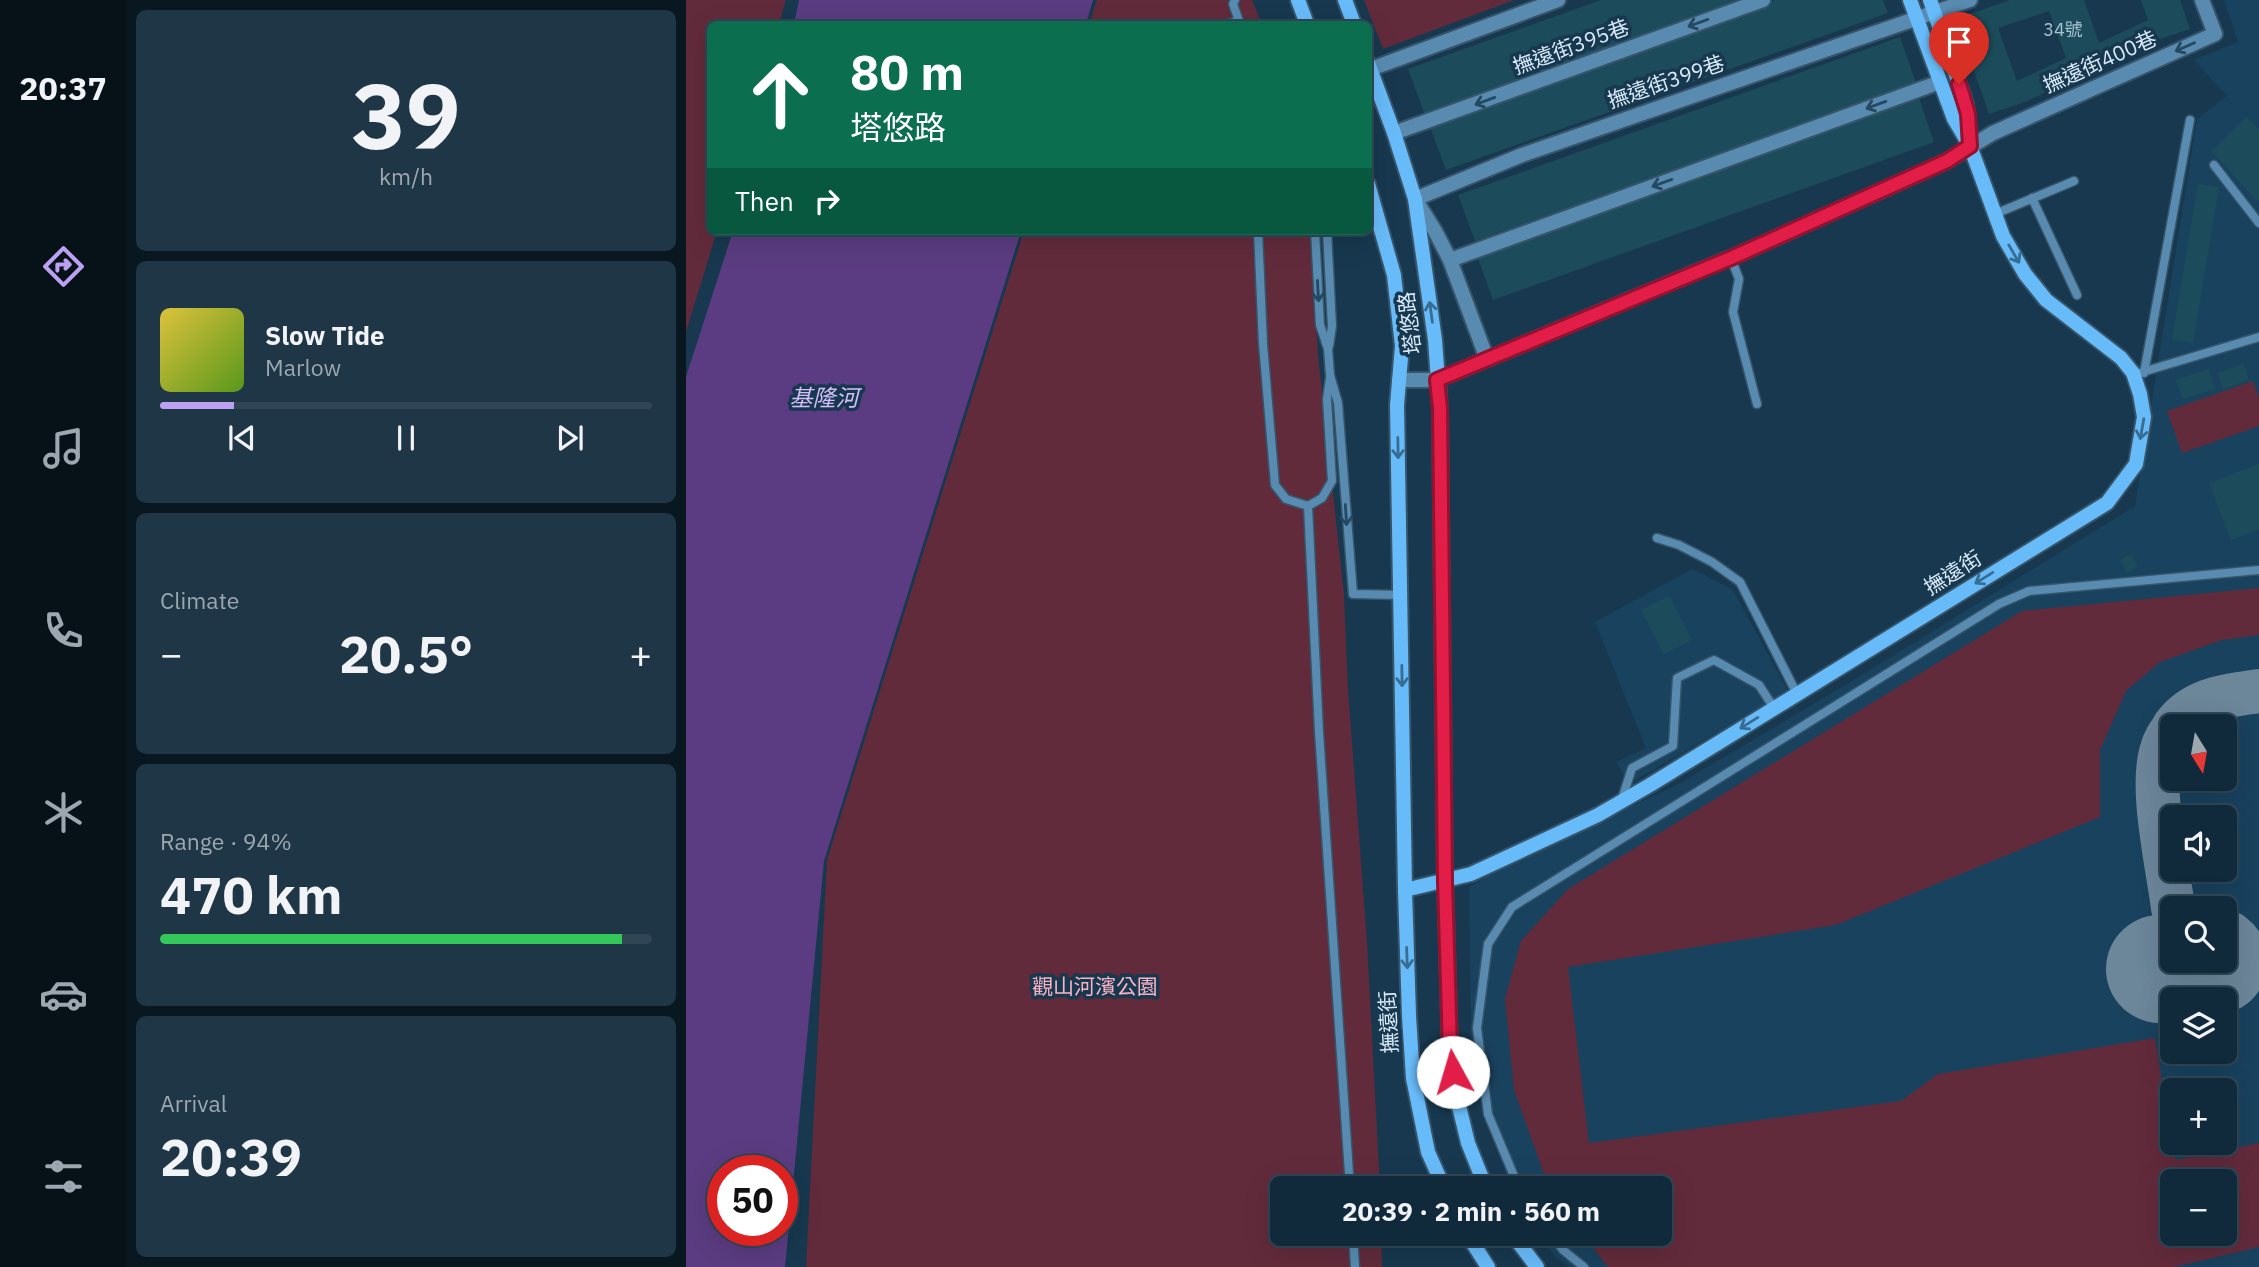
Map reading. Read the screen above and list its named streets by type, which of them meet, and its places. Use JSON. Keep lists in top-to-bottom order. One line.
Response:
{"streets":{"main road":["塔悠路","撫遠街"],"street":["撫遠街395巷","撫遠街400巷","撫遠街399巷"]},"crossings":[["撫遠街395巷","塔悠路"],["撫遠街400巷","撫遠街"],["撫遠街399巷","塔悠路"],["撫遠街399巷","撫遠街"],["塔悠路","撫遠街"]],"one_way":["撫遠街400巷"],"water":["基隆河"],"parks":["觀山河濱公園"],"house_numbers":["34號"],"north":"bottom","page":{"tabs":"20:37","tile":[["39","km/h"],"Climate",["Range · 94%","470 km"],["Arrival","20:39"]],"turn":["80 m","塔悠路"],"then":"Then","song":["Slow Tide","Marlow"],"heat":["−","20.5°","+"],"map_buttons":["+","−"],"limit":"50","trip":"20:39 · 2 min · 560 m"}}
